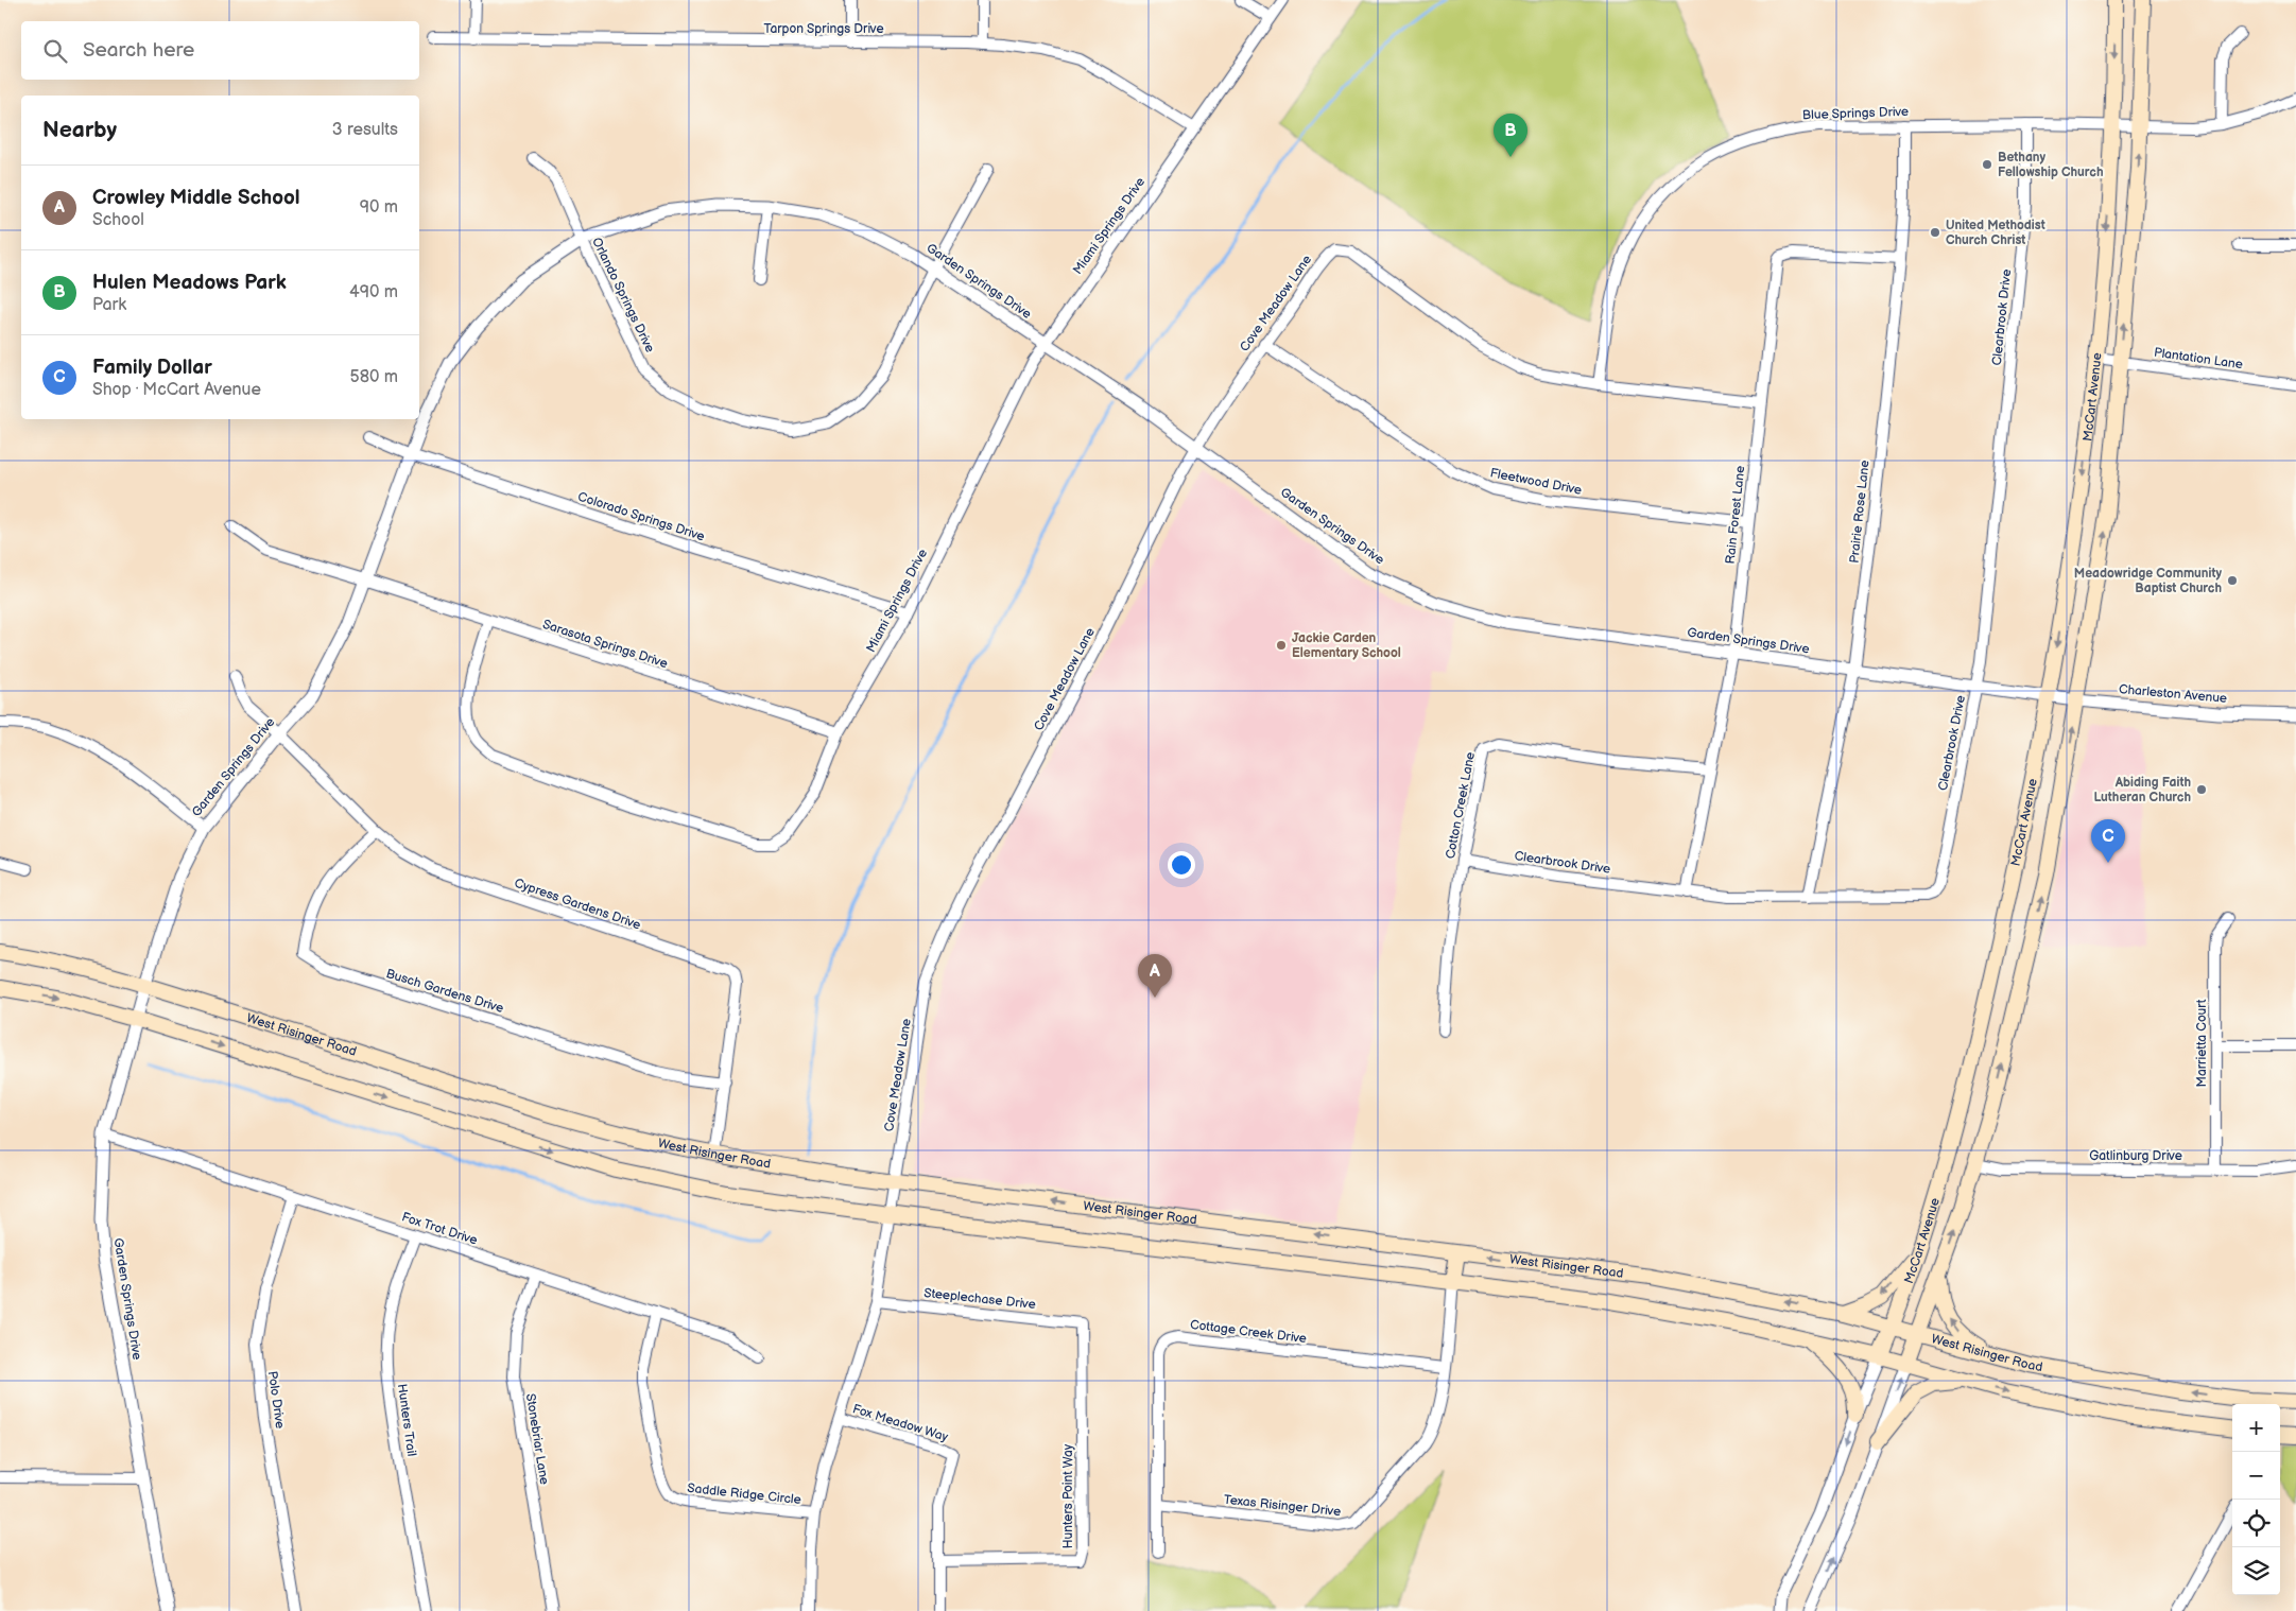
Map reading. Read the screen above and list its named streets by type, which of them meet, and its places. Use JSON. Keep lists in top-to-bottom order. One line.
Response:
{"streets":{"main road":["McCart Avenue","West Risinger Road"],"street":["Tarpon Springs Drive","Blue Springs Drive","Miami Springs Drive","Garden Springs Drive","Orlando Springs Drive","Cove Meadow Lane","Clearbrook Drive","Plantation Lane","Fleetwood Drive","Prairie Rose Lane","Rain Forest Lane","Colorado Springs Drive","Sarasota Springs Drive","Charleston Avenue","Cotton Creek Lane","Cypress Gardens Drive","Busch Gardens Drive","Marrietta Court","Gatlinburg Drive","Fox Trot Drive","Steeplechase Drive","Cottage Creek Drive","Polo Drive","Hunters Trail","Fox Meadow Way","Stonebriar Lane","Saddle Ridge Circle","Hunters Point Way","Texas Risinger Drive"]},"crossings":[["Tarpon Springs Drive","Miami Springs Drive"],["Blue Springs Drive","Cove Meadow Lane"],["Blue Springs Drive","Clearbrook Drive"],["Blue Springs Drive","McCart Avenue"],["Blue Springs Drive","Prairie Rose Lane"],["Miami Springs Drive","Garden Springs Drive"],["Miami Springs Drive","Colorado Springs Drive"],["Miami Springs Drive","Sarasota Springs Drive"],["Garden Springs Drive","Orlando Springs Drive"],["Garden Springs Drive","Cove Meadow Lane"],["Garden Springs Drive","Clearbrook Drive"],["Garden Springs Drive","McCart Avenue"],["Garden Springs Drive","Prairie Rose Lane"],["Garden Springs Drive","Rain Forest Lane"],["Garden Springs Drive","Colorado Springs Drive"],["Garden Springs Drive","Sarasota Springs Drive"],["Garden Springs Drive","Charleston Avenue"],["Garden Springs Drive","Cypress Gardens Drive"],["Garden Springs Drive","West Risinger Road"],["Garden Springs Drive","Fox Trot Drive"],["Cove Meadow Lane","Fleetwood Drive"],["Cove Meadow Lane","Rain Forest Lane"],["Cove Meadow Lane","West Risinger Road"],["Cove Meadow Lane","Steeplechase Drive"],["Cove Meadow Lane","Fox Meadow Way"],["Cove Meadow Lane","Saddle Ridge Circle"],["Clearbrook Drive","Prairie Rose Lane"],["Clearbrook Drive","Rain Forest Lane"],["Clearbrook Drive","Cotton Creek Lane"],["Plantation Lane","McCart Avenue"],["McCart Avenue","Charleston Avenue"],["McCart Avenue","West Risinger Road"],["McCart Avenue","Gatlinburg Drive"],["Fleetwood Drive","Rain Forest Lane"],["Prairie Rose Lane","Rain Forest Lane"],["Rain Forest Lane","Cotton Creek Lane"],["Cypress Gardens Drive","Busch Gardens Drive"],["Cypress Gardens Drive","West Risinger Road"],["Marrietta Court","Gatlinburg Drive"],["Fox Trot Drive","Polo Drive"],["Fox Trot Drive","Hunters Trail"],["Fox Trot Drive","Stonebriar Lane"],["Fox Trot Drive","Saddle Ridge Circle"],["Steeplechase Drive","Hunters Point Way"],["Cottage Creek Drive","Texas Risinger Drive"],["Fox Meadow Way","Hunters Point Way"]],"places":["Bethany Fellowship Church","United Methodist Church Christ","Meadowridge Community Baptist Church","Jackie Carden Elementary School","Abiding Faith Lutheran Church"],"page":{"search":"Search here","heading":["Nearby","3 results"],"pins":["B","C","A"],"list":[{"mark":"A","name":"Crowley Middle School","note":"School","value":"90 m"},{"mark":"B","name":"Hulen Meadows Park","note":"Park","value":"490 m"},{"mark":"C","name":"Family Dollar","note":"Shop · McCart Avenue","value":"580 m"}],"map_buttons":["+","−"]}}
